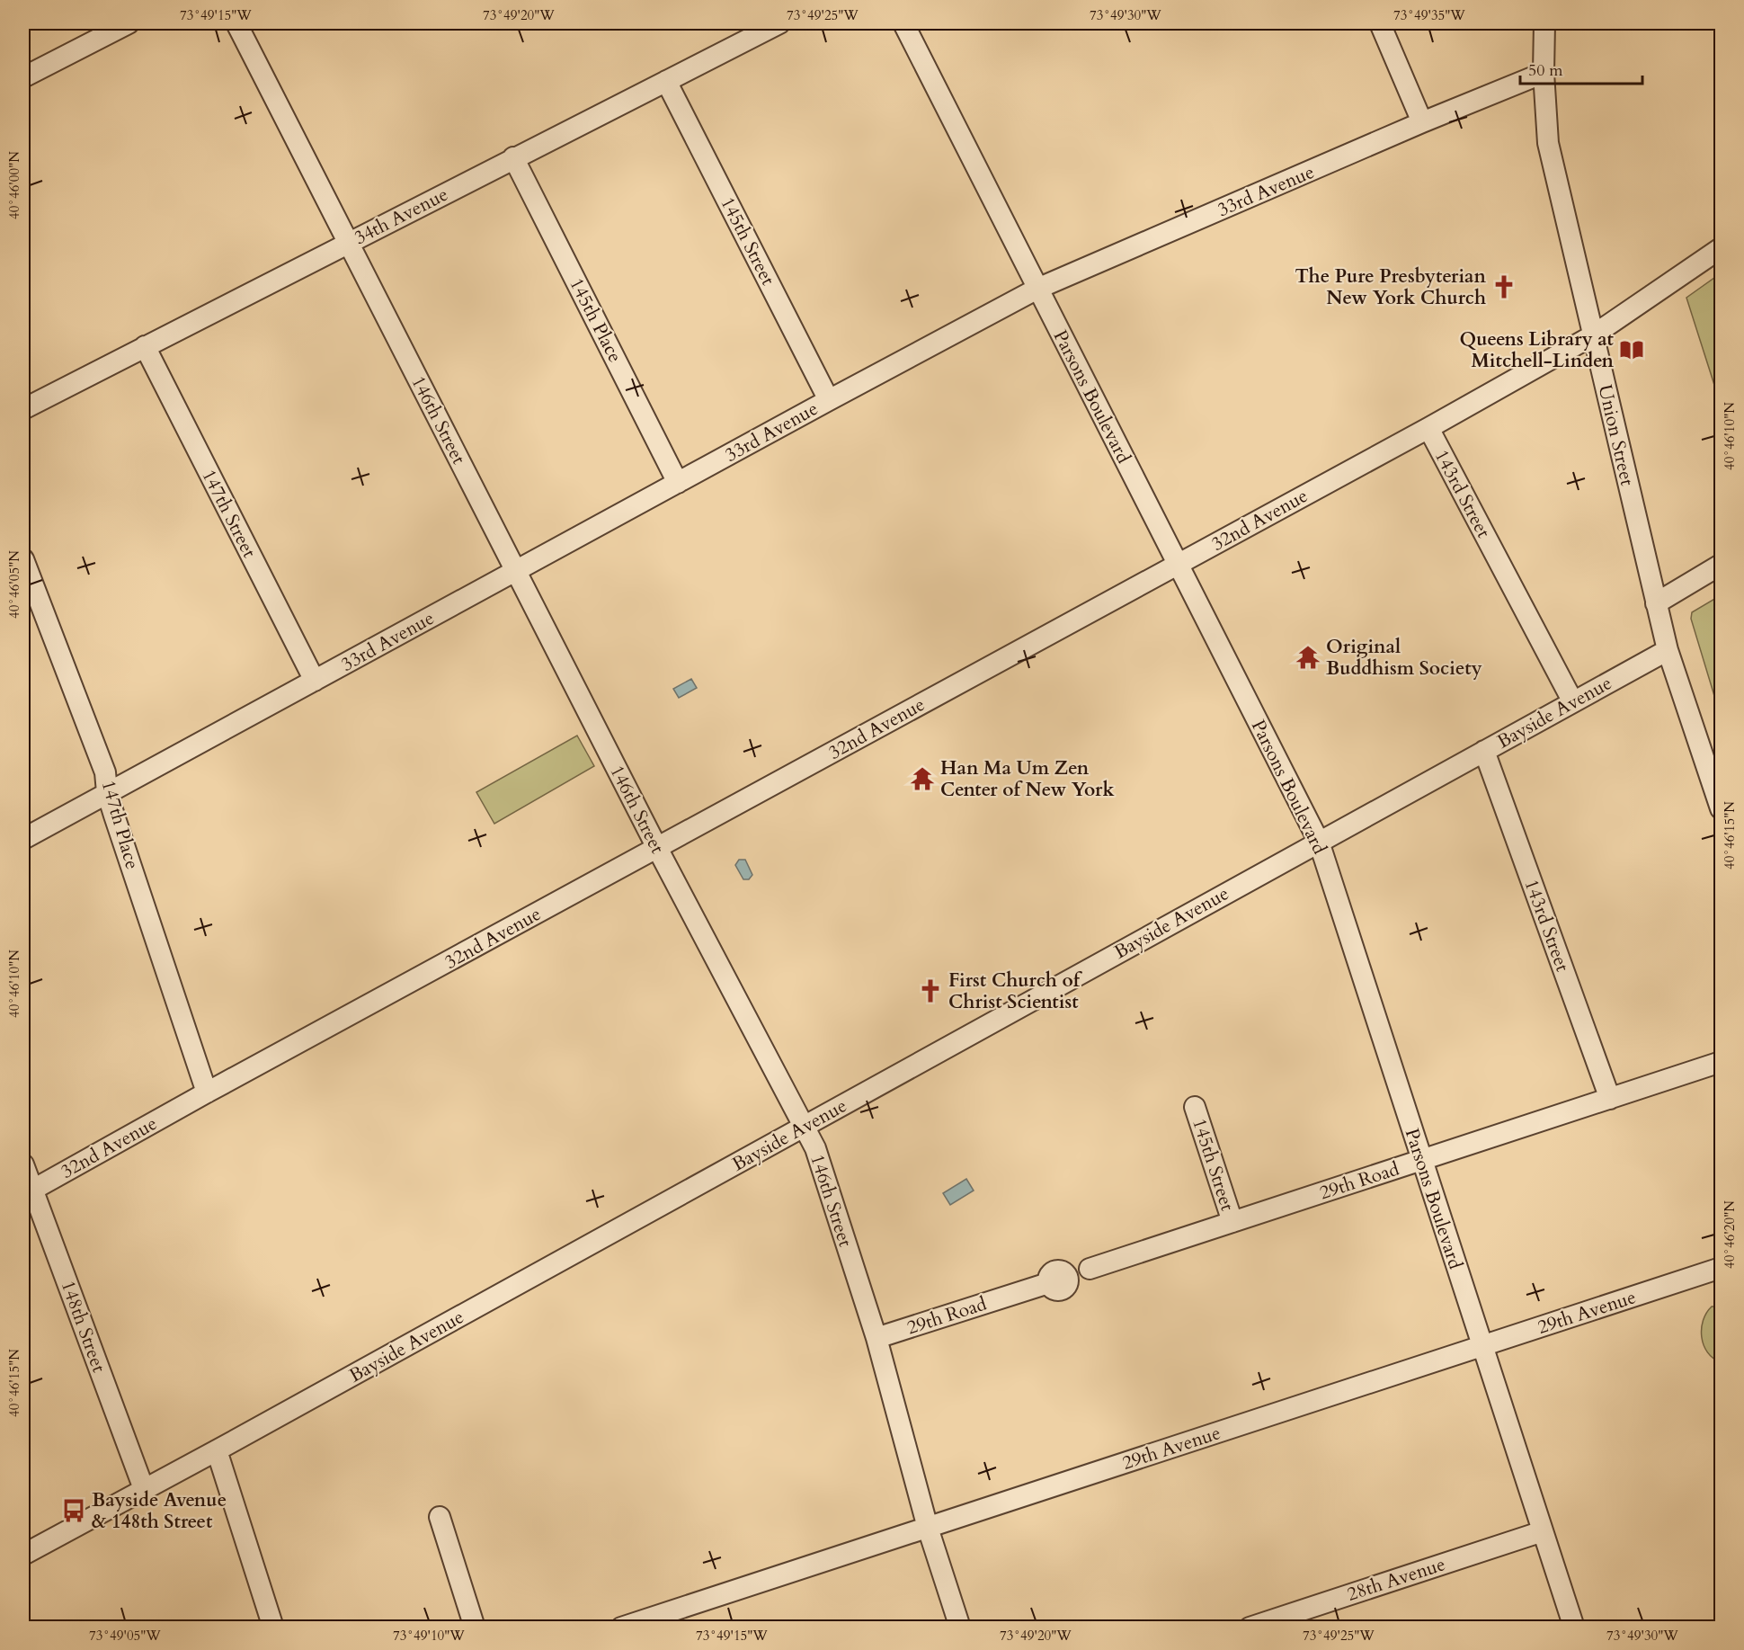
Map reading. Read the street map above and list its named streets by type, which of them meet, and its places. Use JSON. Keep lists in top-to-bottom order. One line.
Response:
{"streets":{"street":["33rd Avenue","34th Avenue","145th Street","145th Place","Parsons Boulevard","146th Street","Union Street","143rd Street","147th Street","32nd Avenue","Bayside Avenue","147th Place","29th Road","29th Avenue","148th Street","28th Avenue"]},"crossings":[["33rd Avenue","145th Street"],["33rd Avenue","145th Place"],["33rd Avenue","Parsons Boulevard"],["33rd Avenue","146th Street"],["33rd Avenue","Union Street"],["33rd Avenue","147th Street"],["33rd Avenue","147th Place"],["34th Avenue","145th Street"],["34th Avenue","145th Place"],["34th Avenue","146th Street"],["34th Avenue","147th Street"],["145th Street","29th Road"],["Parsons Boulevard","32nd Avenue"],["Parsons Boulevard","Bayside Avenue"],["Parsons Boulevard","29th Road"],["Parsons Boulevard","29th Avenue"],["Parsons Boulevard","28th Avenue"],["146th Street","32nd Avenue"],["146th Street","Bayside Avenue"],["146th Street","29th Road"],["146th Street","29th Avenue"],["Union Street","32nd Avenue"],["Union Street","Bayside Avenue"],["143rd Street","32nd Avenue"],["143rd Street","Bayside Avenue"],["143rd Street","29th Road"],["32nd Avenue","147th Place"],["32nd Avenue","148th Street"],["Bayside Avenue","148th Street"]],"places":{"church":["The Pure Presbyterian New York Church","First Church of Christ Scientist"],"library":["Queens Library at Mitchell-Linden"],"temple":["Original Buddhism Society","Han Ma Um Zen Center of New York"],"bus stop":["Bayside Avenue & 148th Street"]},"scale_bar":"50 m","coordinates":["73°49'15\"W","73°49'20\"W","73°49'25\"W","73°49'30\"W","73°49'35\"W","40°46'00\"N","40°46'10\"N","40°46'05\"N","40°46'15\"N","40°46'20\"N","73°49'05\"W","73°49'10\"W"]}
